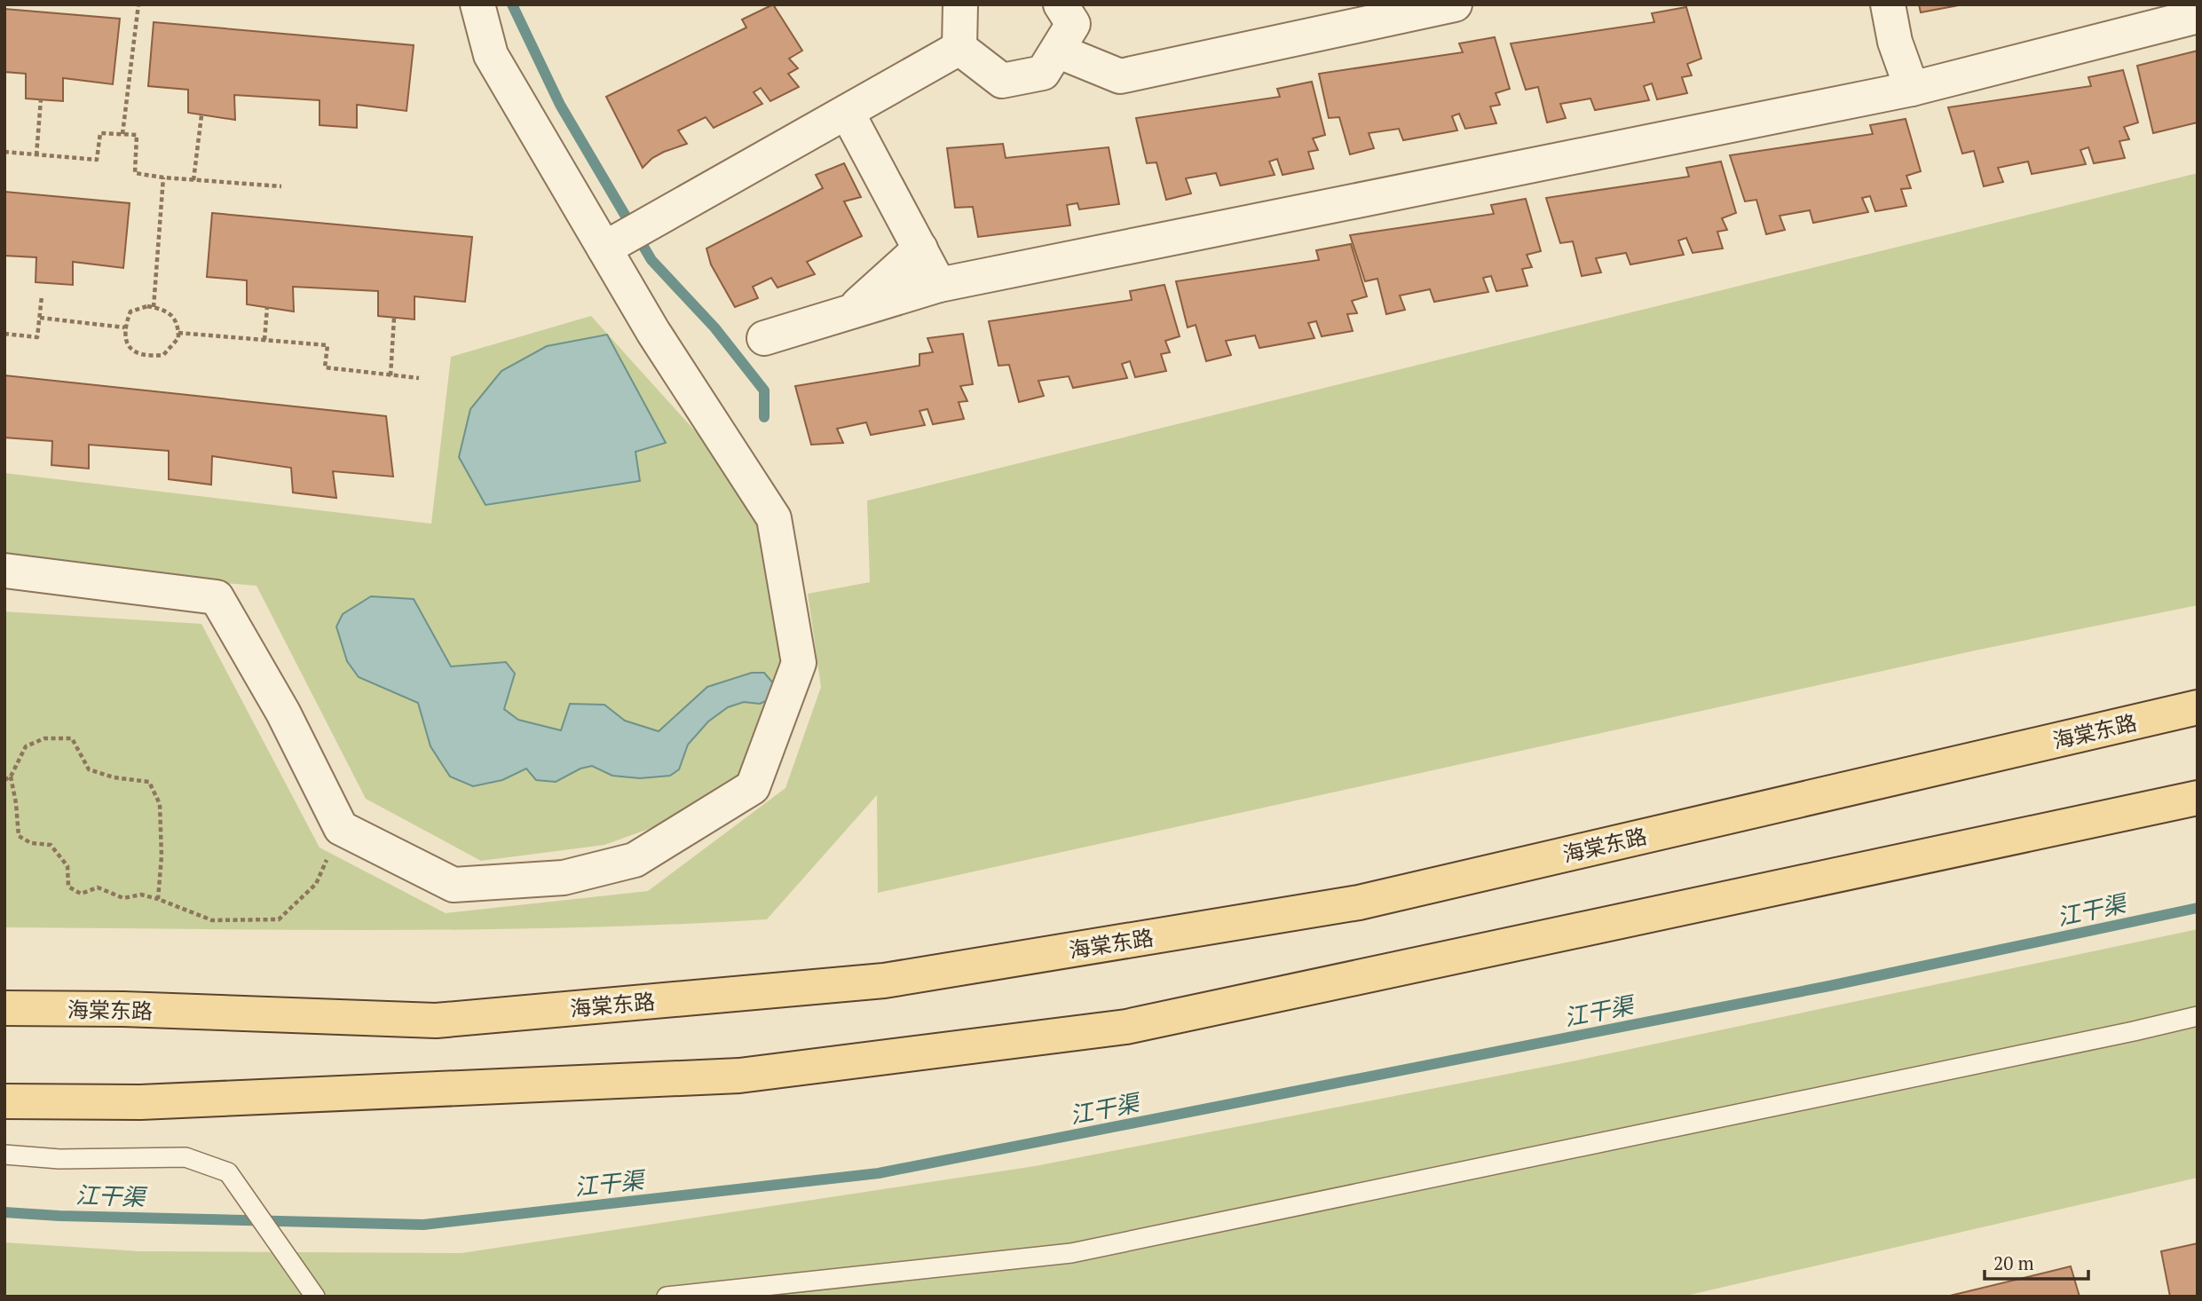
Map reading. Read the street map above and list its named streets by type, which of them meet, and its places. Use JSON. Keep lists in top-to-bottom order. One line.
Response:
{"streets":{"main road":["海棠东路"]},"water":["江干渠"],"scale_bar":"20 m"}
